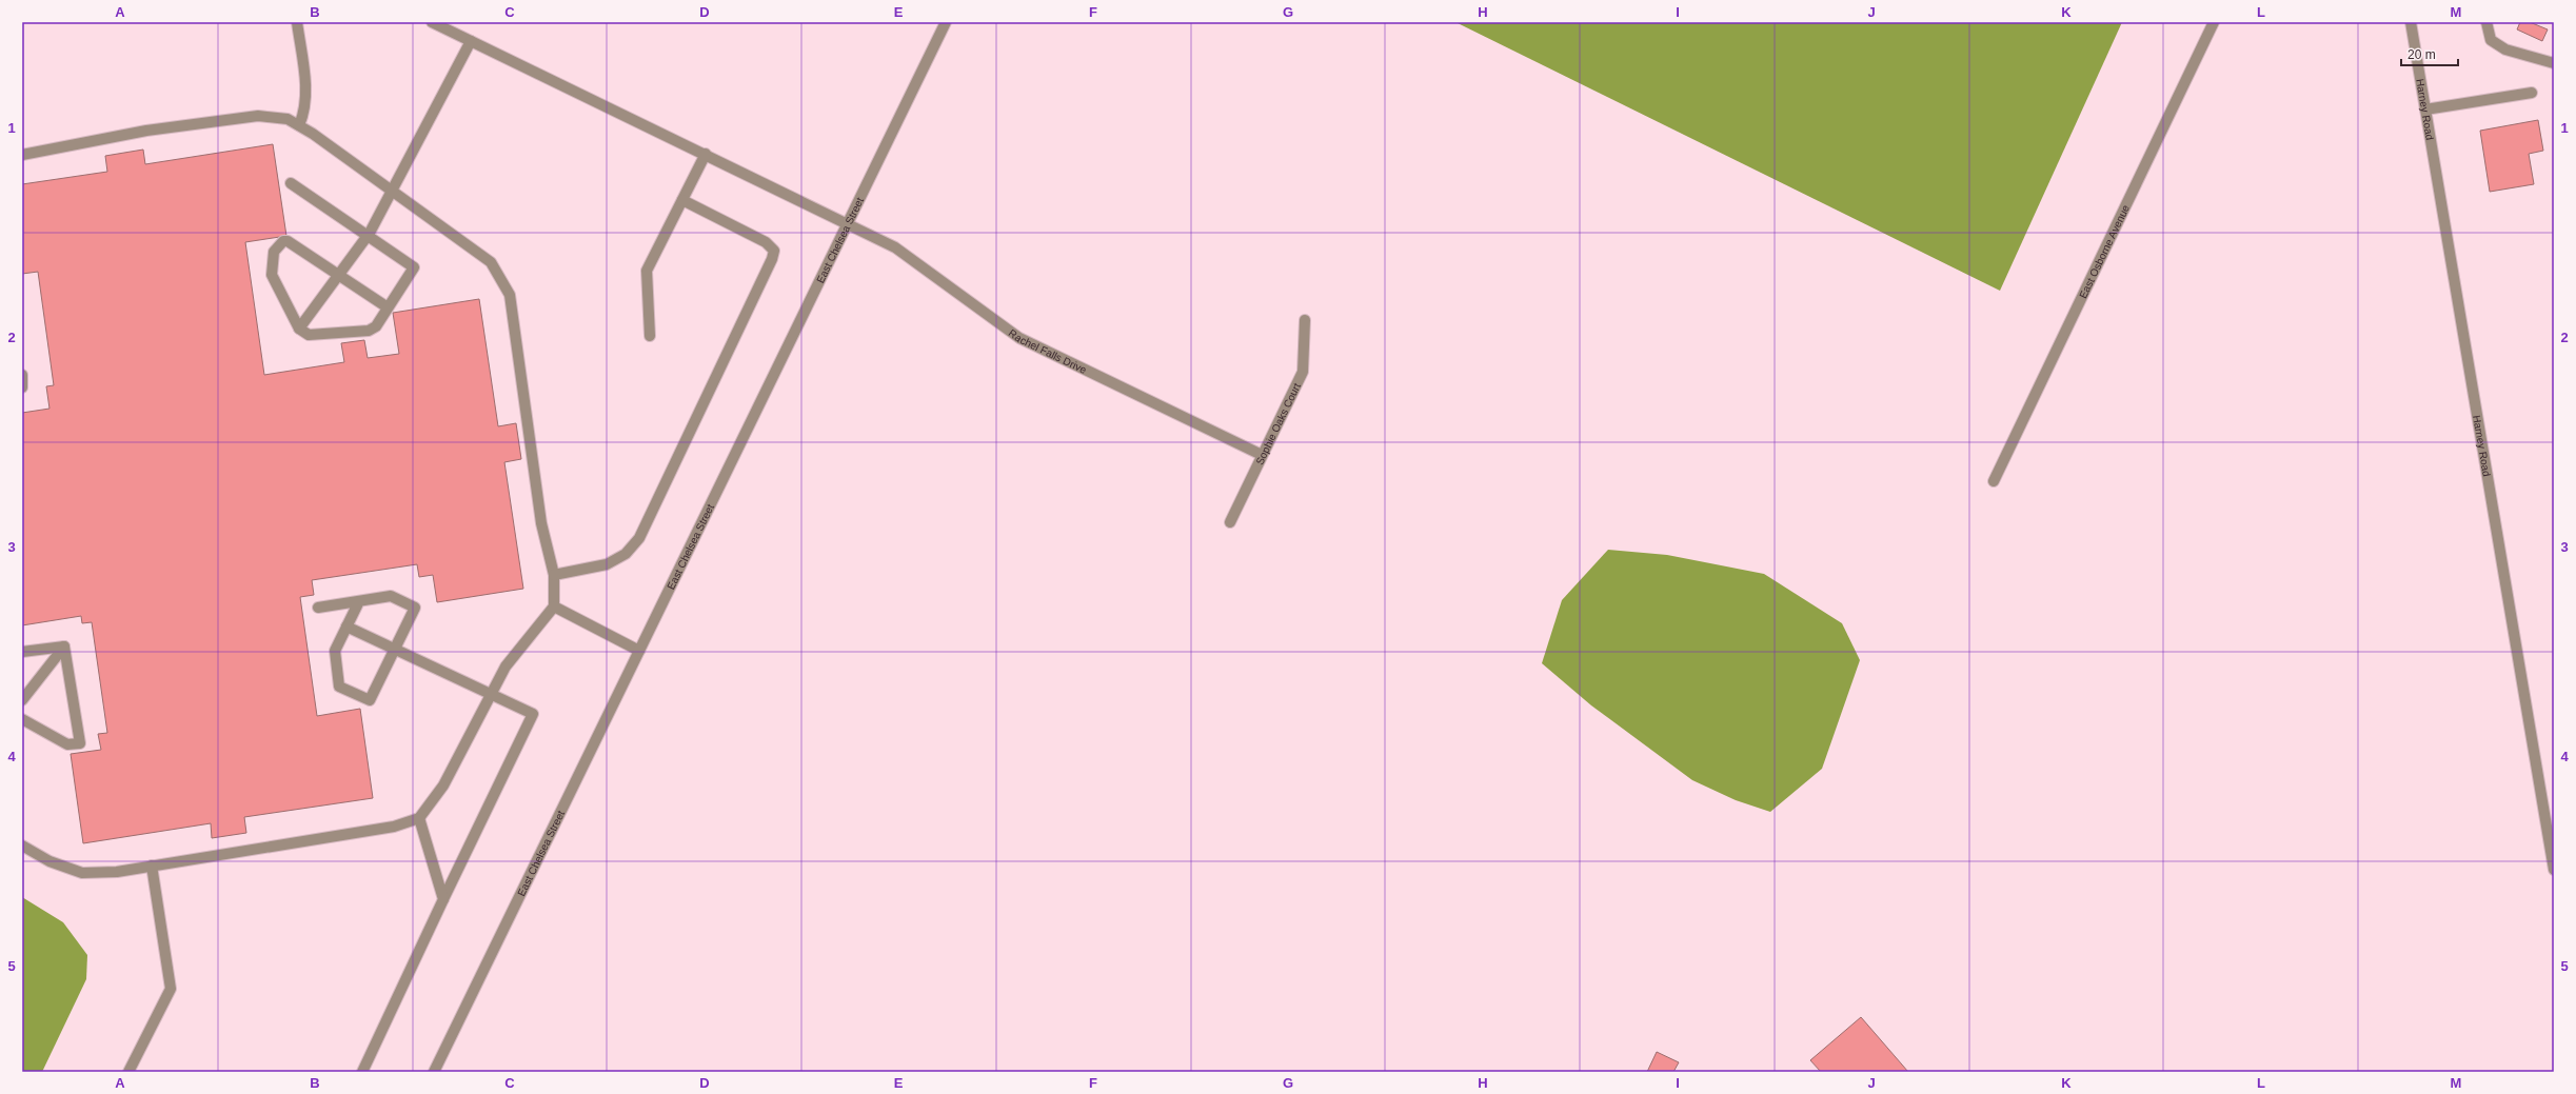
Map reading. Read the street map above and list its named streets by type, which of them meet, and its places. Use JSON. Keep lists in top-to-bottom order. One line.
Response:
{"streets":{"street":["Harney Road","East Chelsea Street","East Osborne Avenue","Rachel Falls Drive","Sophie Oaks Court"]},"crossings":[["East Chelsea Street","Rachel Falls Drive"],["Rachel Falls Drive","Sophie Oaks Court"]],"scale_bar":"20 m","grid":{"columns":["A","B","C","D","E","F","G","H","I","J","K","L","M"],"rows":["1","2","3","4","5"]}}
